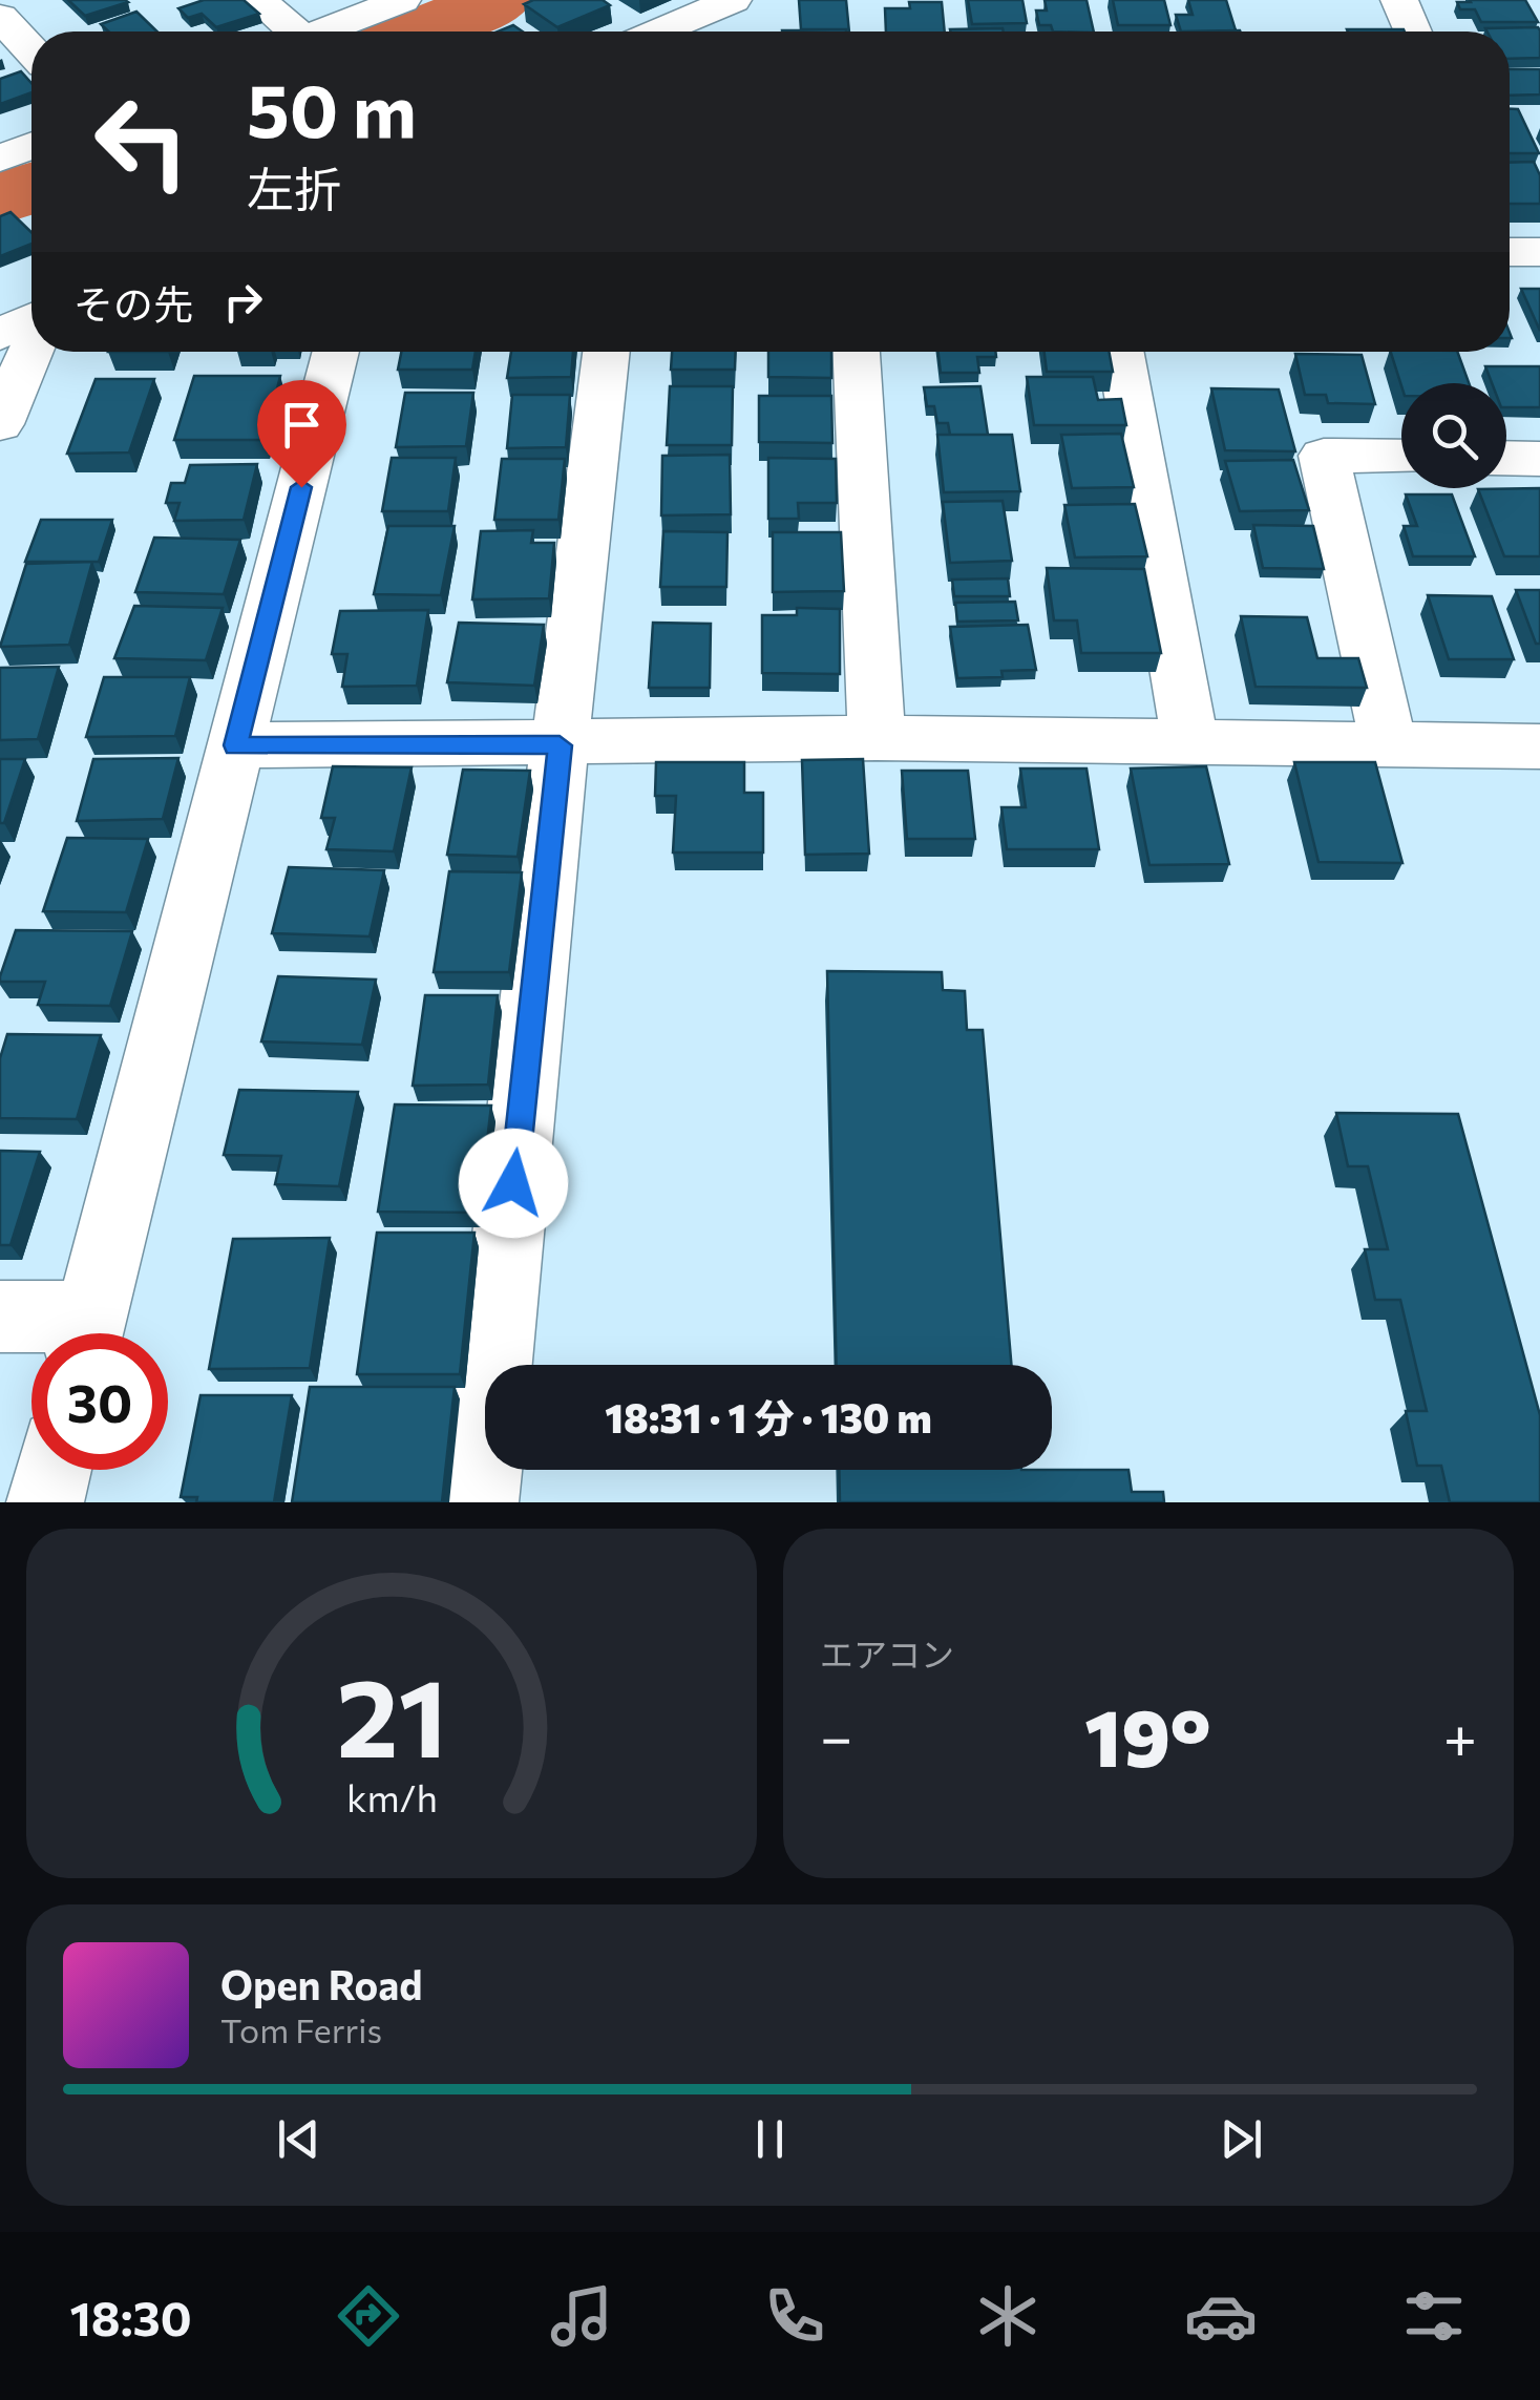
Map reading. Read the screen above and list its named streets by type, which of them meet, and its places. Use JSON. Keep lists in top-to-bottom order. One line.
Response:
{"page":{"turn":["50 m","左折"],"then":"その先","limit":"30","trip":"18:31 · 1 分 · 130 m","tile":"エアコン","heat":["−","19°","+"],"song":["Open Road","Tom Ferris"],"tabs":"18:30","gauge":["21","km/h"]}}
